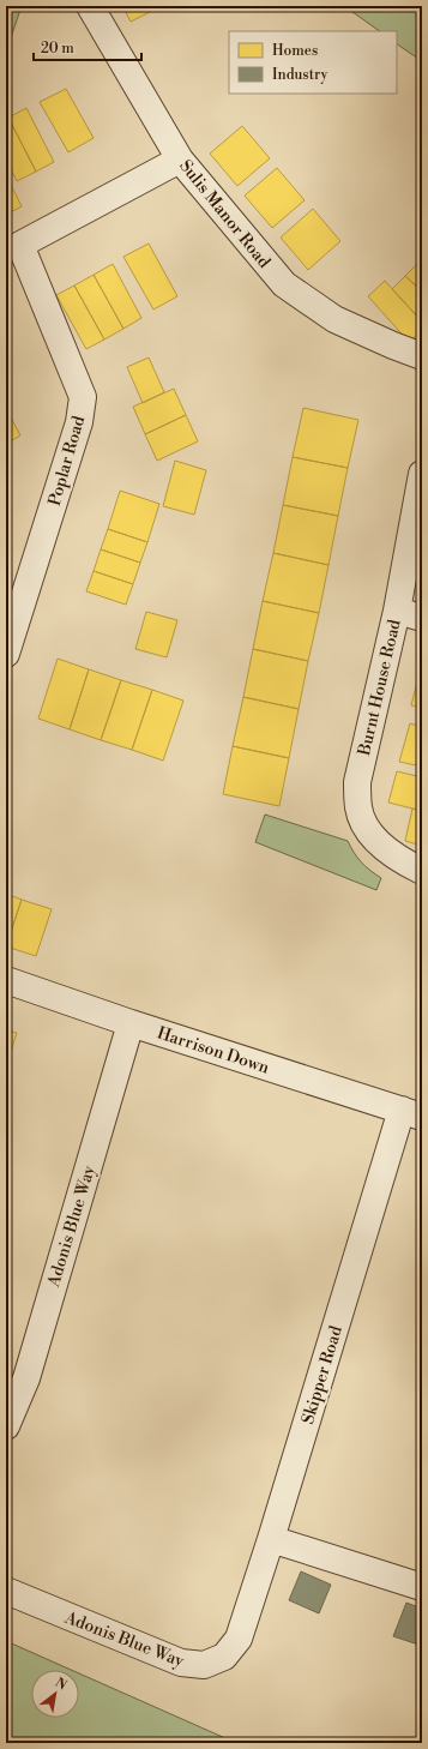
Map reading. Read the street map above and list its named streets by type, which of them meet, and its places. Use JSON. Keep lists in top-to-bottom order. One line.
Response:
{"streets":{"street":["Sulis Manor Road","Poplar Road","Burnt House Road","Harrison Down","Adonis Blue Way","Skipper Road"]},"crossings":[["Sulis Manor Road","Poplar Road"],["Harrison Down","Adonis Blue Way"],["Harrison Down","Skipper Road"],["Adonis Blue Way","Skipper Road"]],"legend":["Homes","Industry"],"scale_bar":"20 m","north":"top right"}
